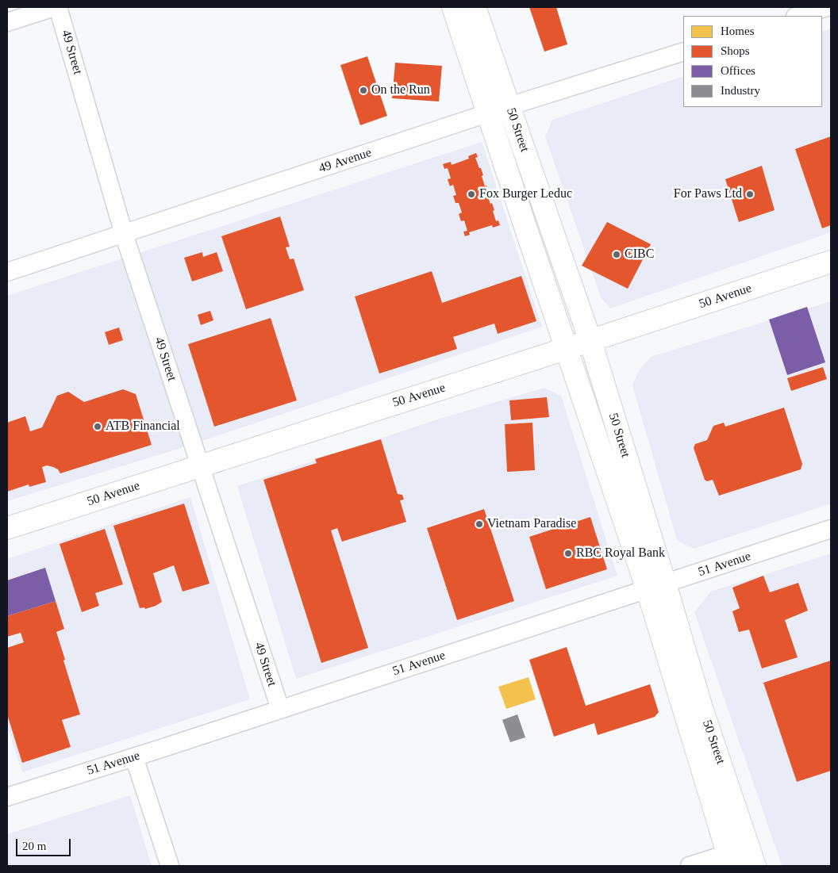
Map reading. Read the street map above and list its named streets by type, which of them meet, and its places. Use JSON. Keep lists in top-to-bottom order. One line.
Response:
{"streets":{"main road":["50 Street","50 Avenue"],"street":["49 Street","49 Avenue","51 Avenue"]},"crossings":[["49 Street","49 Avenue"],["49 Street","50 Avenue"],["49 Street","51 Avenue"],["50 Street","49 Avenue"],["50 Street","50 Avenue"],["50 Street","51 Avenue"]],"places":["On the Run","Fox Burger Leduc","For Paws Ltd","CIBC","ATB Financial","Vietnam Paradise","RBC Royal Bank"],"legend":["Homes","Shops","Offices","Industry"],"scale_bar":"20 m"}
